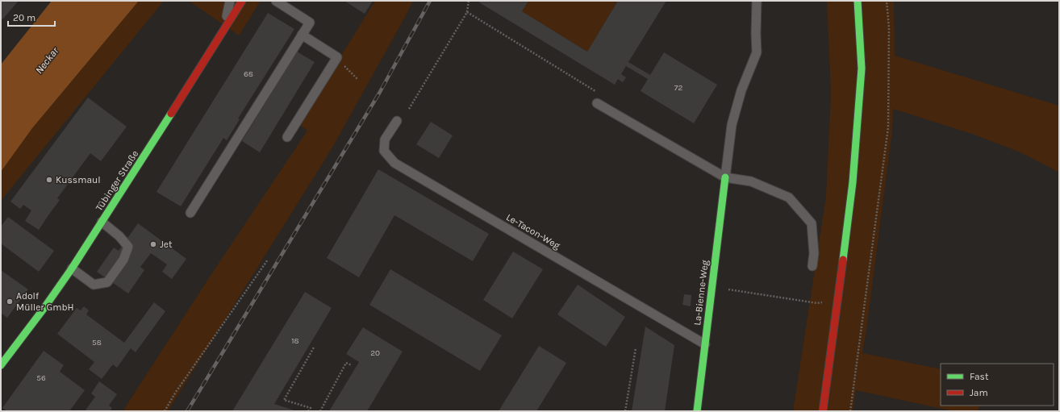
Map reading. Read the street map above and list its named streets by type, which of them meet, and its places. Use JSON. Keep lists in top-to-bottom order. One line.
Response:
{"streets":{"main road":["Tübinger Straße","La-Bienne-Weg"],"lane":["Le-Tacon-Weg"]},"crossings":[["Le-Tacon-Weg","La-Bienne-Weg"]],"water":["Neckar"],"places":["Kussmaul","Jet","Adolf Müller GmbH"],"house_numbers":["68","72","18","58","20","56"],"legend":["Fast","Jam"],"scale_bar":"20 m"}
